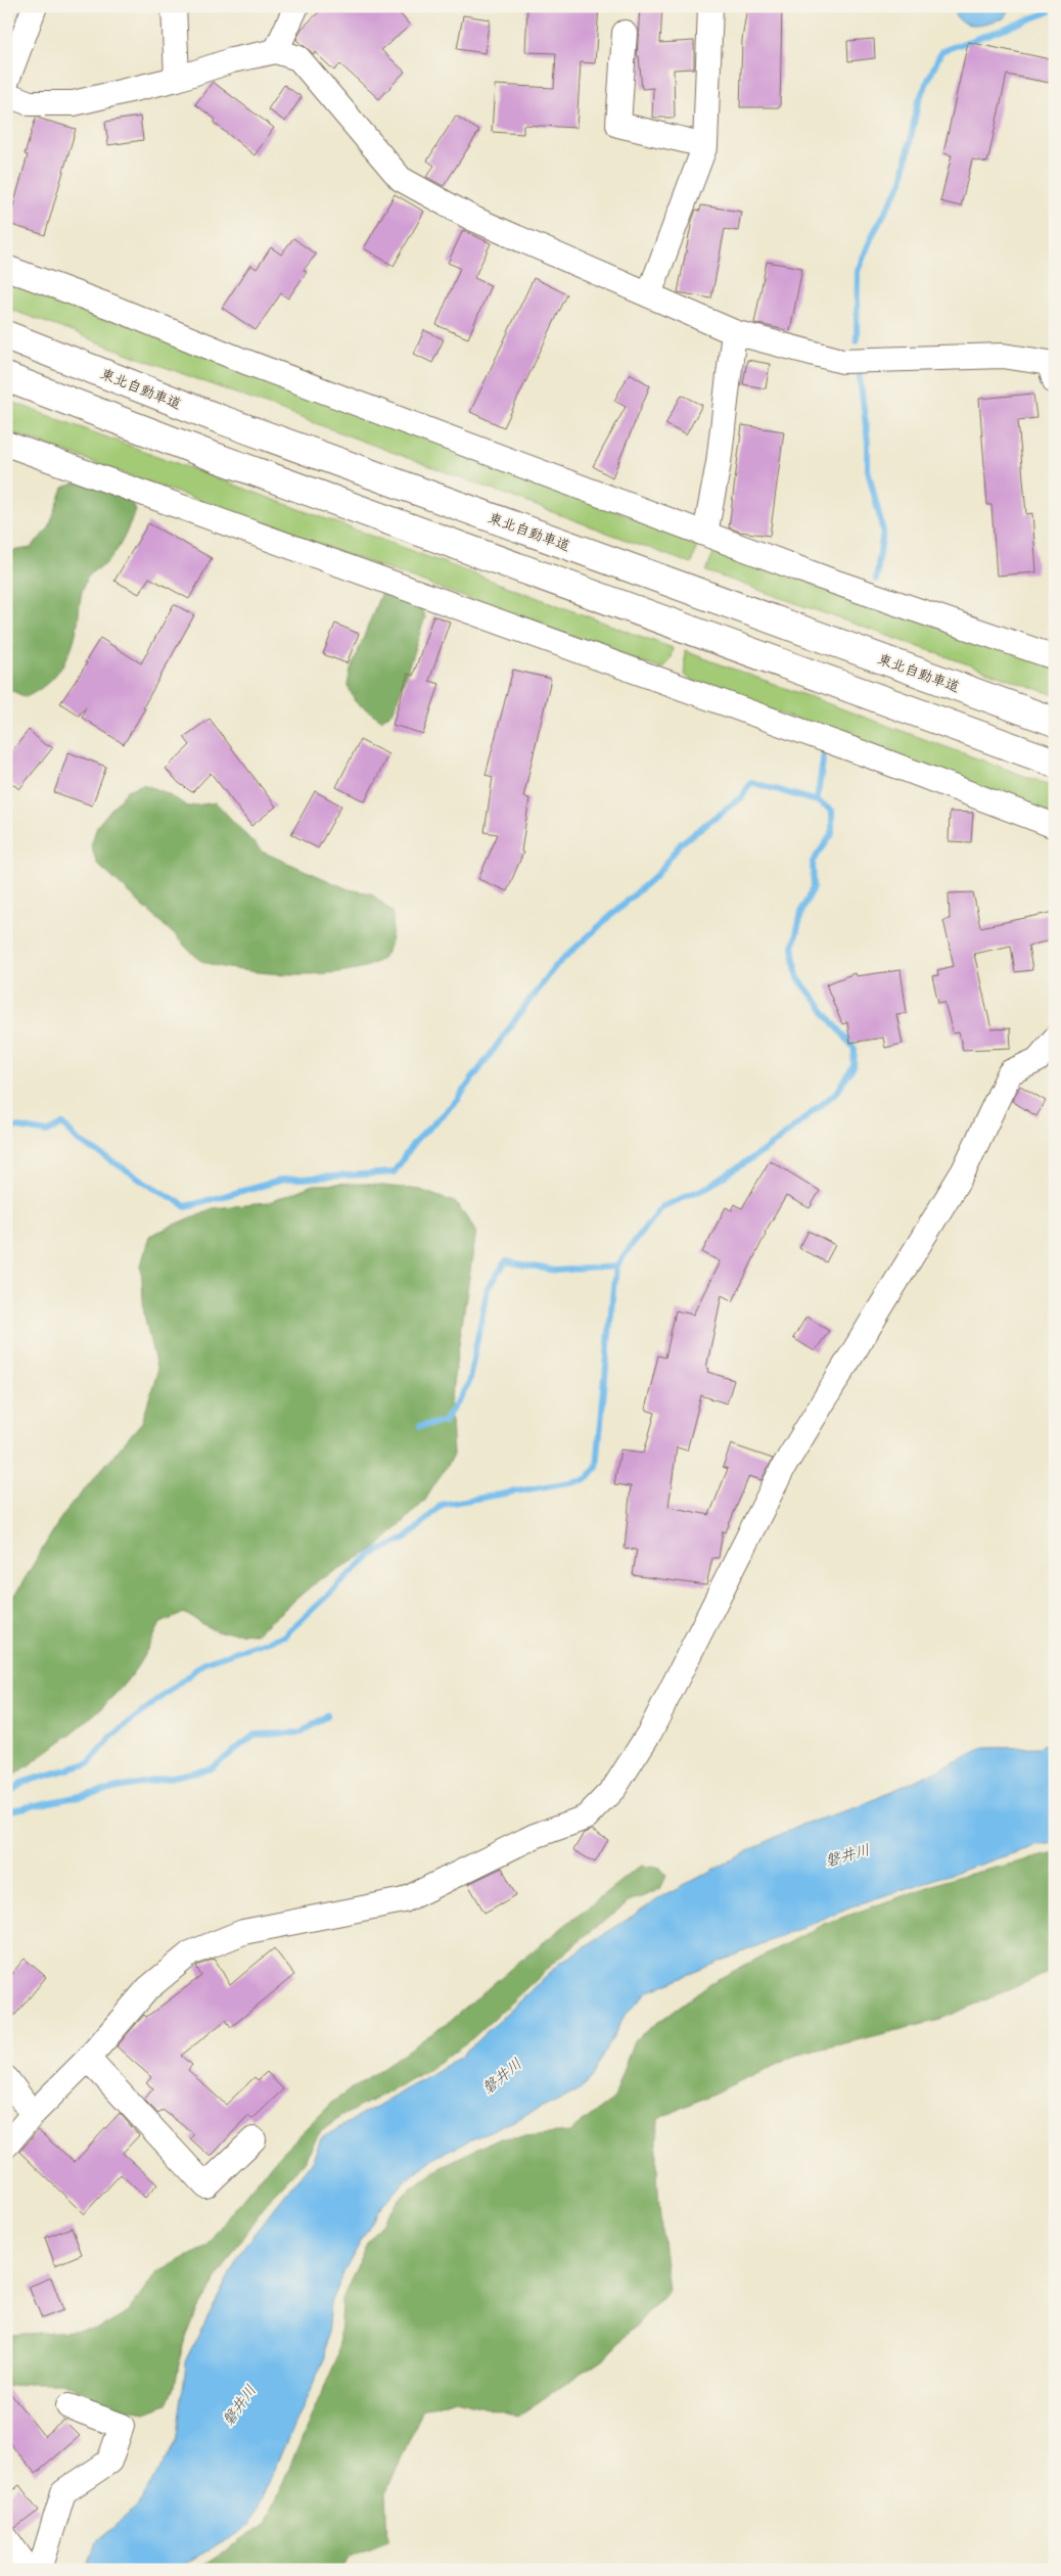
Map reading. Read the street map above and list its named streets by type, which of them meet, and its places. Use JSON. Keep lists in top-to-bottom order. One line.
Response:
{"streets":{"highway":["東北自動車道"]},"water":["磐井川"]}
